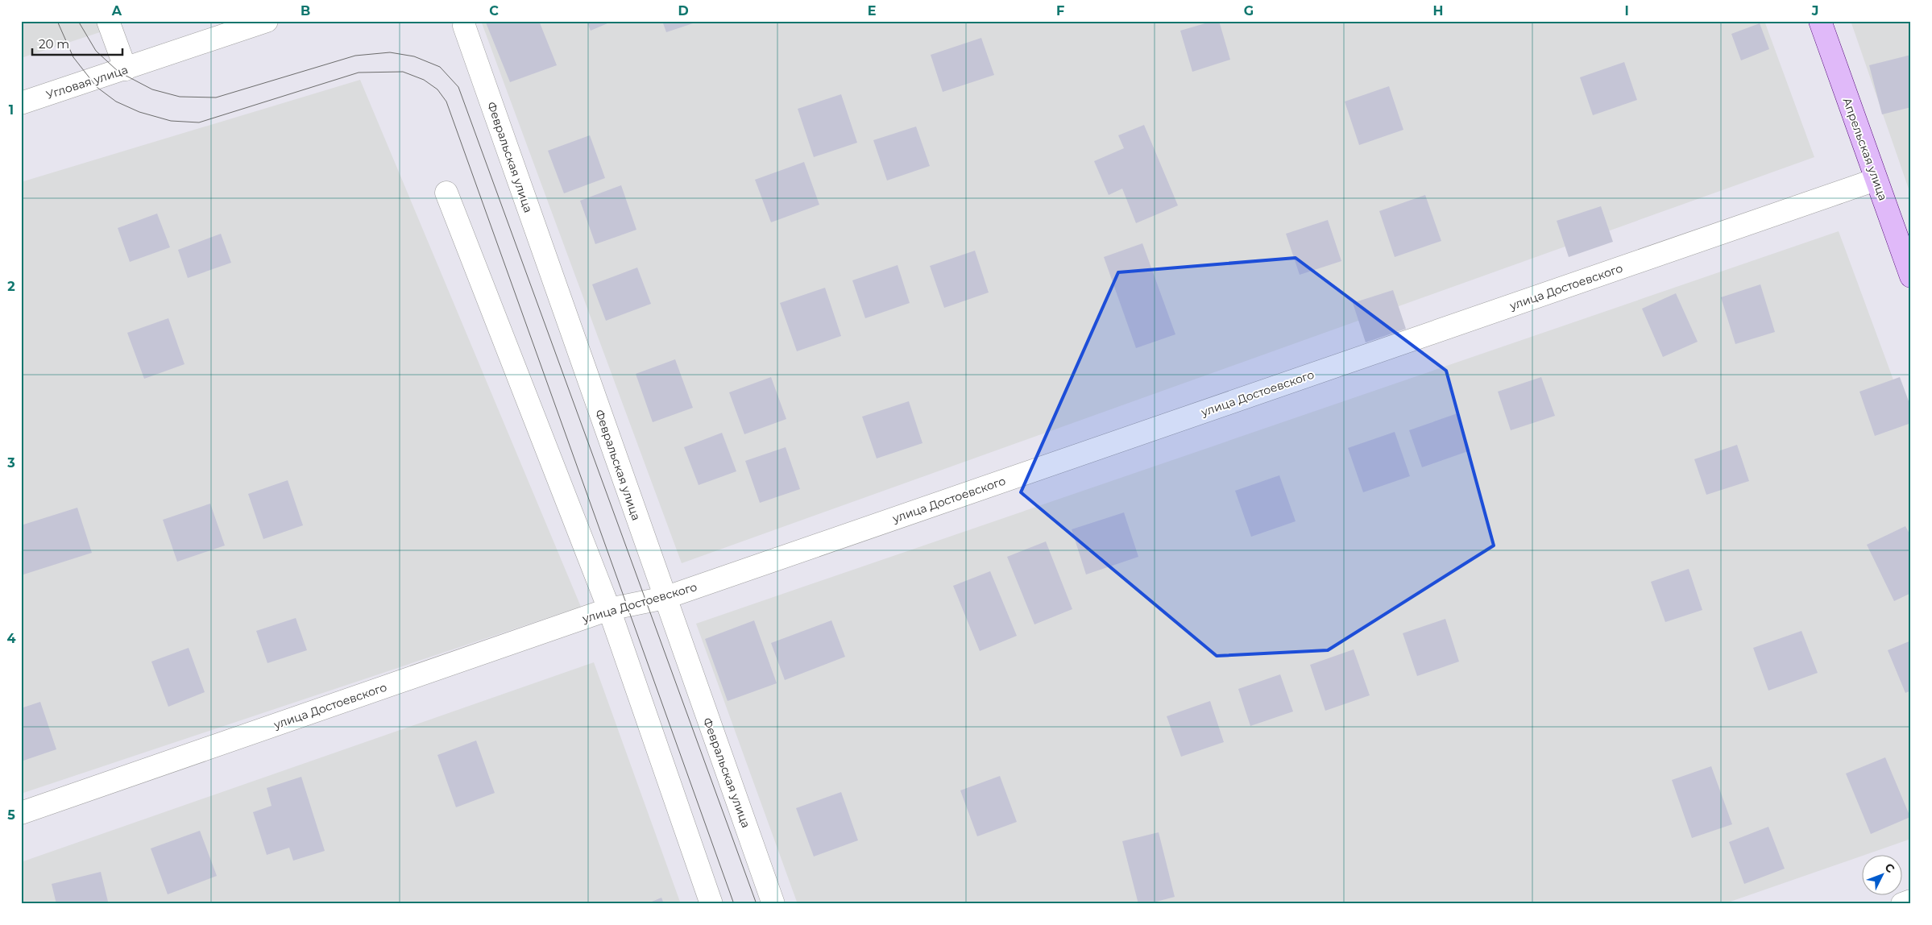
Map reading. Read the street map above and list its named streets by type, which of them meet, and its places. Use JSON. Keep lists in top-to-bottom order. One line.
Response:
{"streets":{"street":["Угловая улица","Апрельская улица","Февральская улица","улица Достоевского"]},"crossings":[["Апрельская улица","улица Достоевского"],["Февральская улица","улица Достоевского"]],"scale_bar":"20 m","north":"top right","grid":{"columns":["A","B","C","D","E","F","G","H","I","J"],"rows":["1","2","3","4","5"]}}
